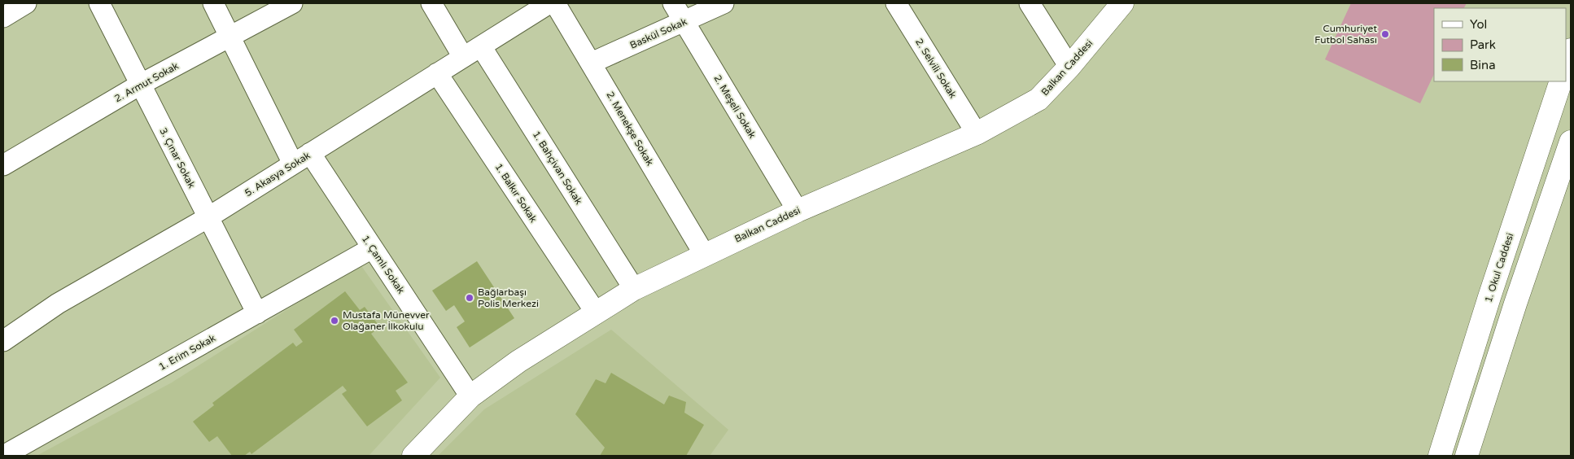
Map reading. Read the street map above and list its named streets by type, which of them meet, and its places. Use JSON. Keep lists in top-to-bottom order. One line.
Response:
{"streets":{"street":["Baskül Sokak","Balkan Caddesi","2. Selvili Sokak","2. Armut Sokak","2. Meşeli Sokak","2. Menekşe Sokak","3. Çınar Sokak","1. Bahçivan Sokak","5. Akasya Sokak","1. Balkır Sokak","1. Çamlı Sokak","1. Okul Caddesi","1. Erim Sokak"]},"crossings":[["Baskül Sokak","2. Meşeli Sokak"],["Baskül Sokak","2. Menekşe Sokak"],["Balkan Caddesi","2. Selvili Sokak"],["Balkan Caddesi","2. Meşeli Sokak"],["Balkan Caddesi","2. Menekşe Sokak"],["Balkan Caddesi","1. Bahçivan Sokak"],["Balkan Caddesi","1. Balkır Sokak"],["Balkan Caddesi","1. Çamlı Sokak"],["2. Armut Sokak","3. Çınar Sokak"],["3. Çınar Sokak","5. Akasya Sokak"],["3. Çınar Sokak","1. Erim Sokak"],["1. Bahçivan Sokak","5. Akasya Sokak"],["5. Akasya Sokak","1. Balkır Sokak"],["5. Akasya Sokak","1. Çamlı Sokak"],["1. Çamlı Sokak","1. Erim Sokak"]],"places":["Cumhuriyet Futbol Sahası","Bağlarbaşı Polis Merkezi","Mustafa Münevver Olağaner İlkokulu"],"legend":["Yol","Park","Bina"]}
